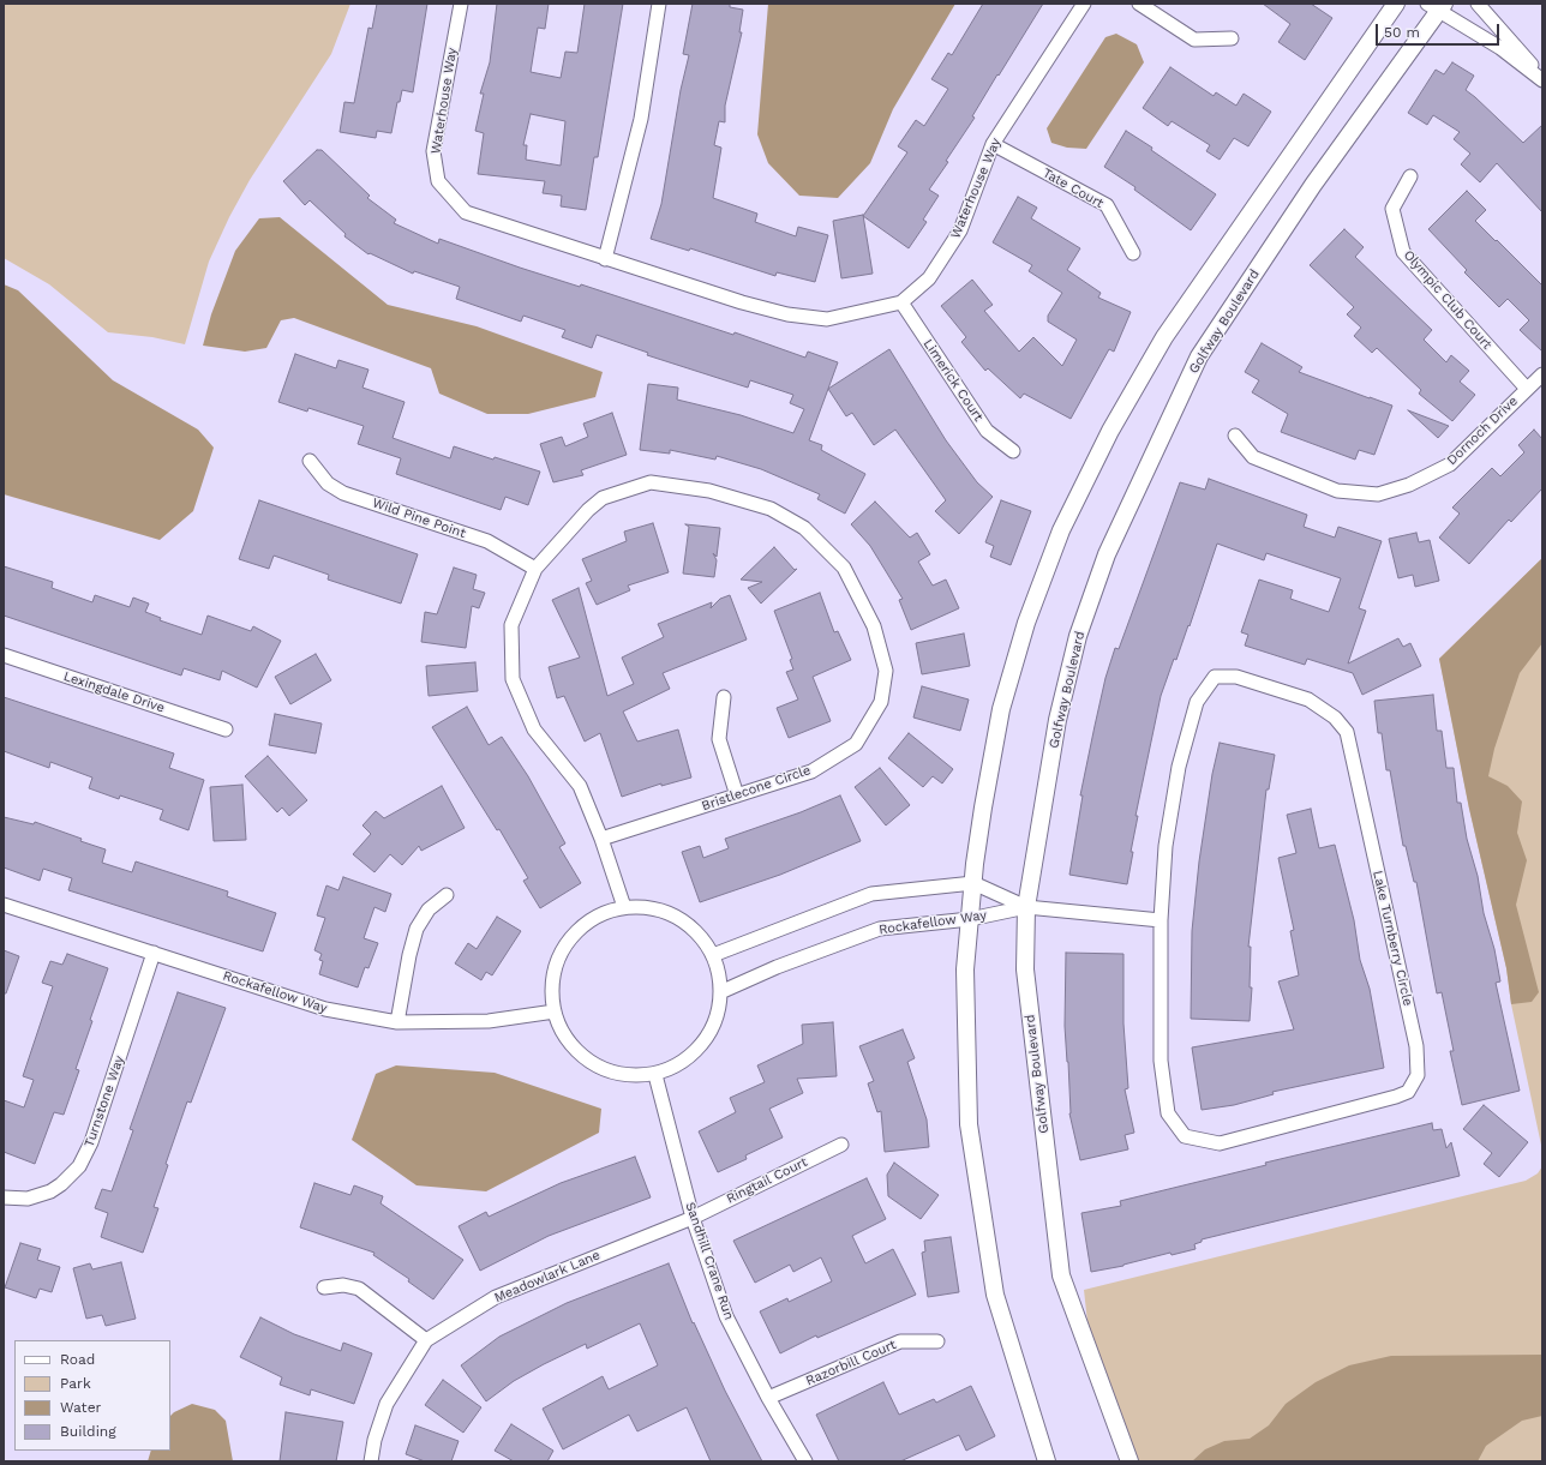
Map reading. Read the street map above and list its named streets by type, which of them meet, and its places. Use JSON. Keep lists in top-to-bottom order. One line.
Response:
{"streets":{"street":["Waterhouse Way","Tate Court","Olympic Club Court","Golfway Boulevard","Limerick Court","Dornoch Drive","Wild Pine Point","Lexingdale Drive","Bristlecone Circle","Rockafellow Way","Lake Turnberry Circle","Turnstone Way","Ringtail Court","Sandhill Crane Run","Meadowlark Lane","Razorbill Court"]},"crossings":[["Waterhouse Way","Tate Court"],["Waterhouse Way","Limerick Court"],["Olympic Club Court","Dornoch Drive"],["Golfway Boulevard","Rockafellow Way"],["Wild Pine Point","Bristlecone Circle"],["Bristlecone Circle","Rockafellow Way"],["Bristlecone Circle","Sandhill Crane Run"],["Rockafellow Way","Turnstone Way"],["Rockafellow Way","Sandhill Crane Run"],["Ringtail Court","Sandhill Crane Run"],["Ringtail Court","Meadowlark Lane"],["Sandhill Crane Run","Meadowlark Lane"],["Sandhill Crane Run","Razorbill Court"]],"legend":["Road","Park","Water","Building"],"scale_bar":"50 m"}
